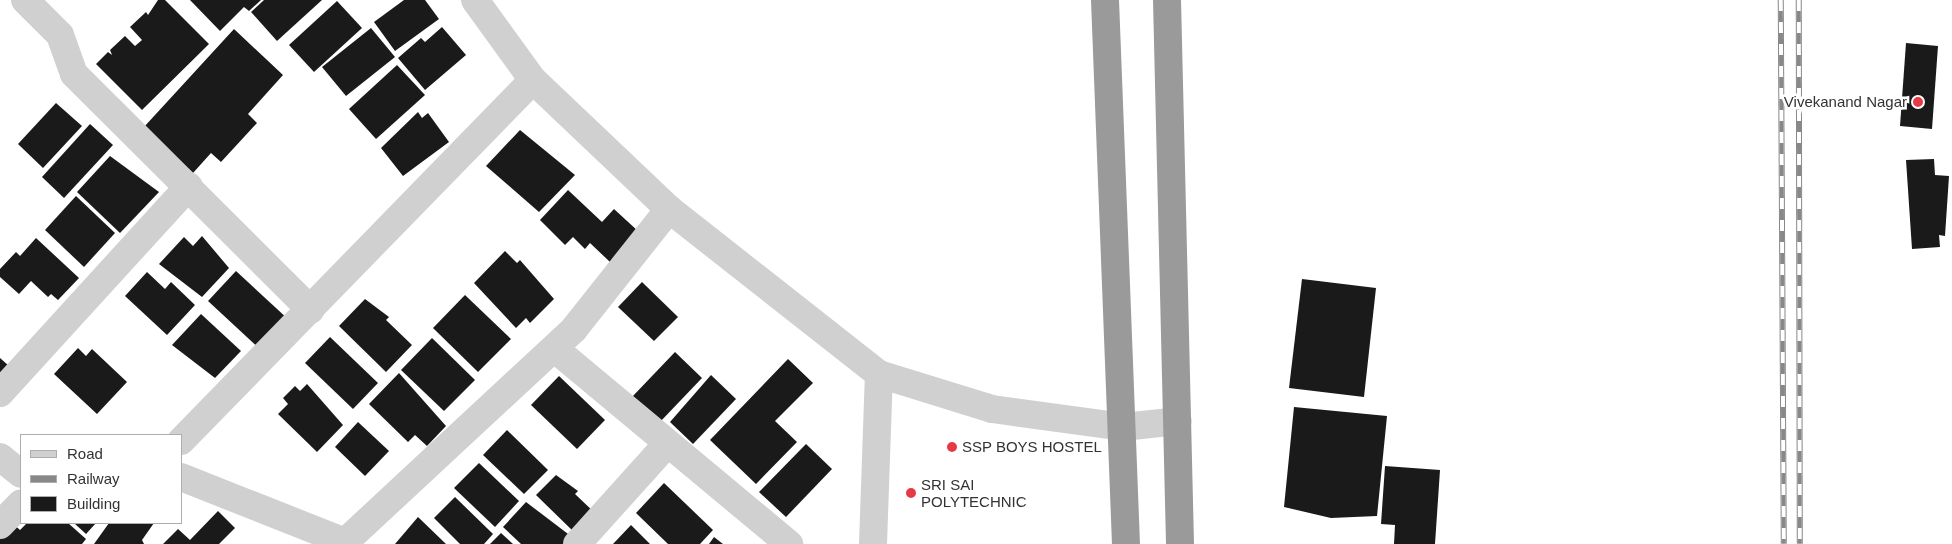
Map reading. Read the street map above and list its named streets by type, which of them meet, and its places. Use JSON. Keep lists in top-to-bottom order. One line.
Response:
{"places":["Vivekanand Nagar","SSP BOYS HOSTEL","SRI SAI POLYTECHNIC"],"legend":["Road","Railway","Building"]}
